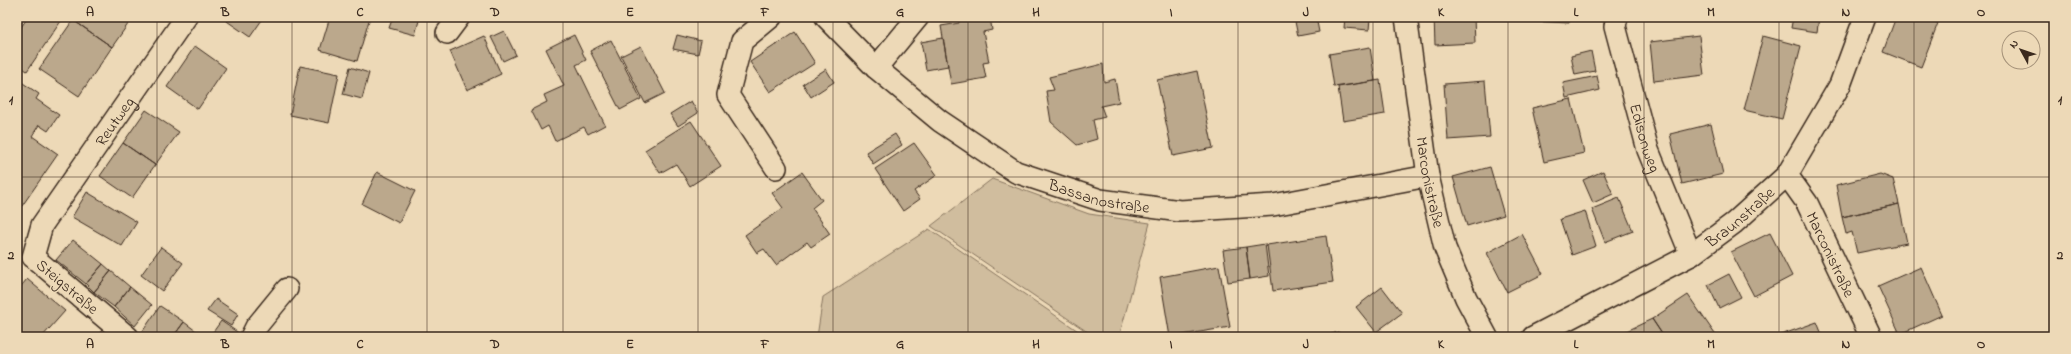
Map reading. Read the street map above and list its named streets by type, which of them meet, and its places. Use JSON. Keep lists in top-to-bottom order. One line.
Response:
{"streets":{"street":["Reutweg","Edisonweg","Marconistraße","Bassanostraße","Braunstraße","Steigstraße"]},"crossings":[["Reutweg","Steigstraße"],["Edisonweg","Braunstraße"],["Marconistraße","Bassanostraße"],["Marconistraße","Braunstraße"]],"north":"top left","grid":{"columns":["A","B","C","D","E","F","G","H","I","J","K","L","M","N","O"],"rows":["1","2"]}}
